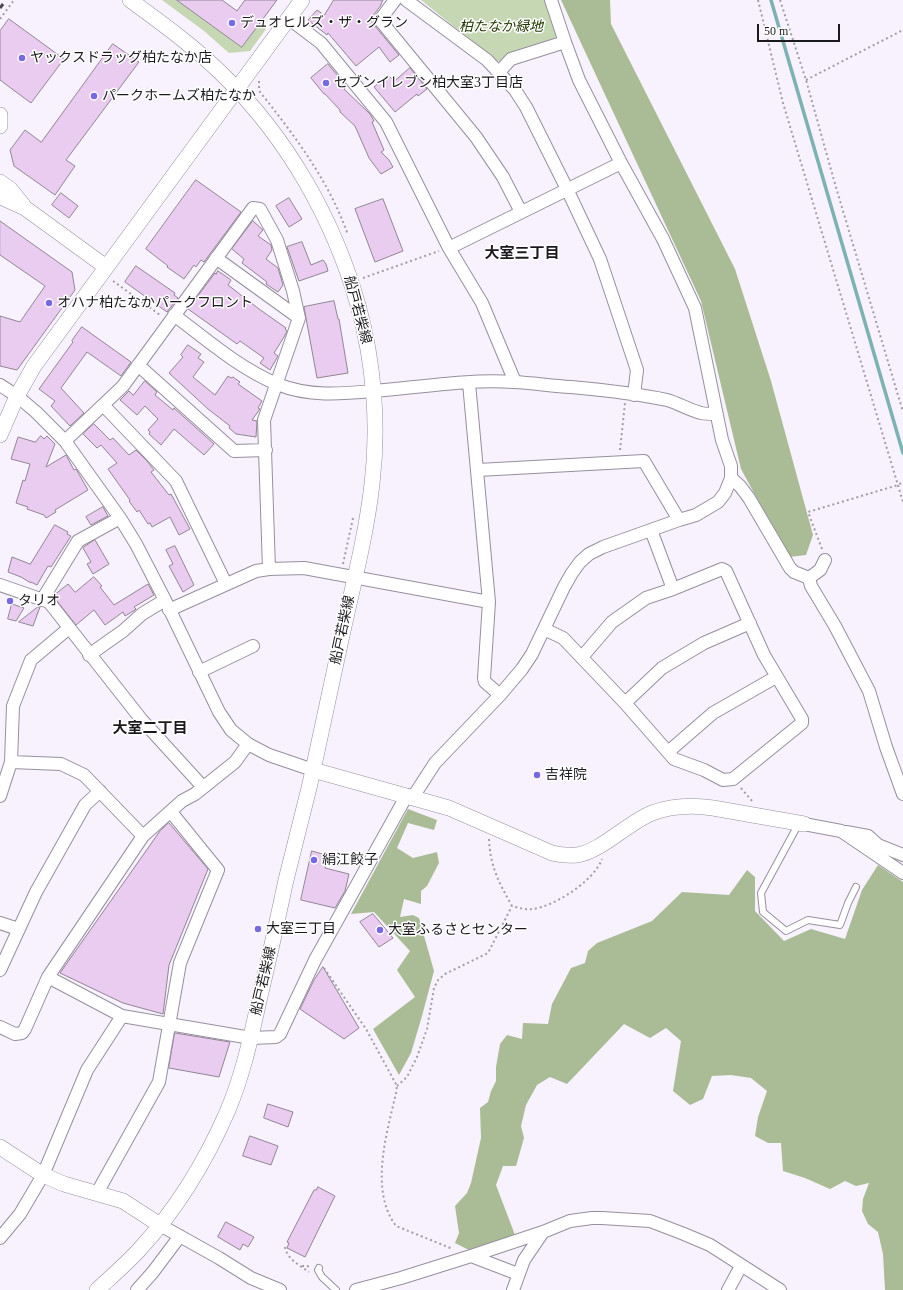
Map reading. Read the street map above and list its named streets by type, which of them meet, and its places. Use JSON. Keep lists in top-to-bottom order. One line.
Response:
{"streets":{"street":["船戸若柴線"]},"districts":["大室三丁目","大室二丁目"],"parks":["柏たなか緑地"],"places":["デュオヒルズ・ザ・グラン","ヤックスドラッグ柏たなか店","セブンイレブン柏大室3丁目店","パークホームズ柏たなか","オハナ柏たなかパークフロント","タリオ","吉祥院","絹江餃子","大室三丁目","大室ふるさとセンター"],"scale_bar":"50 m"}
